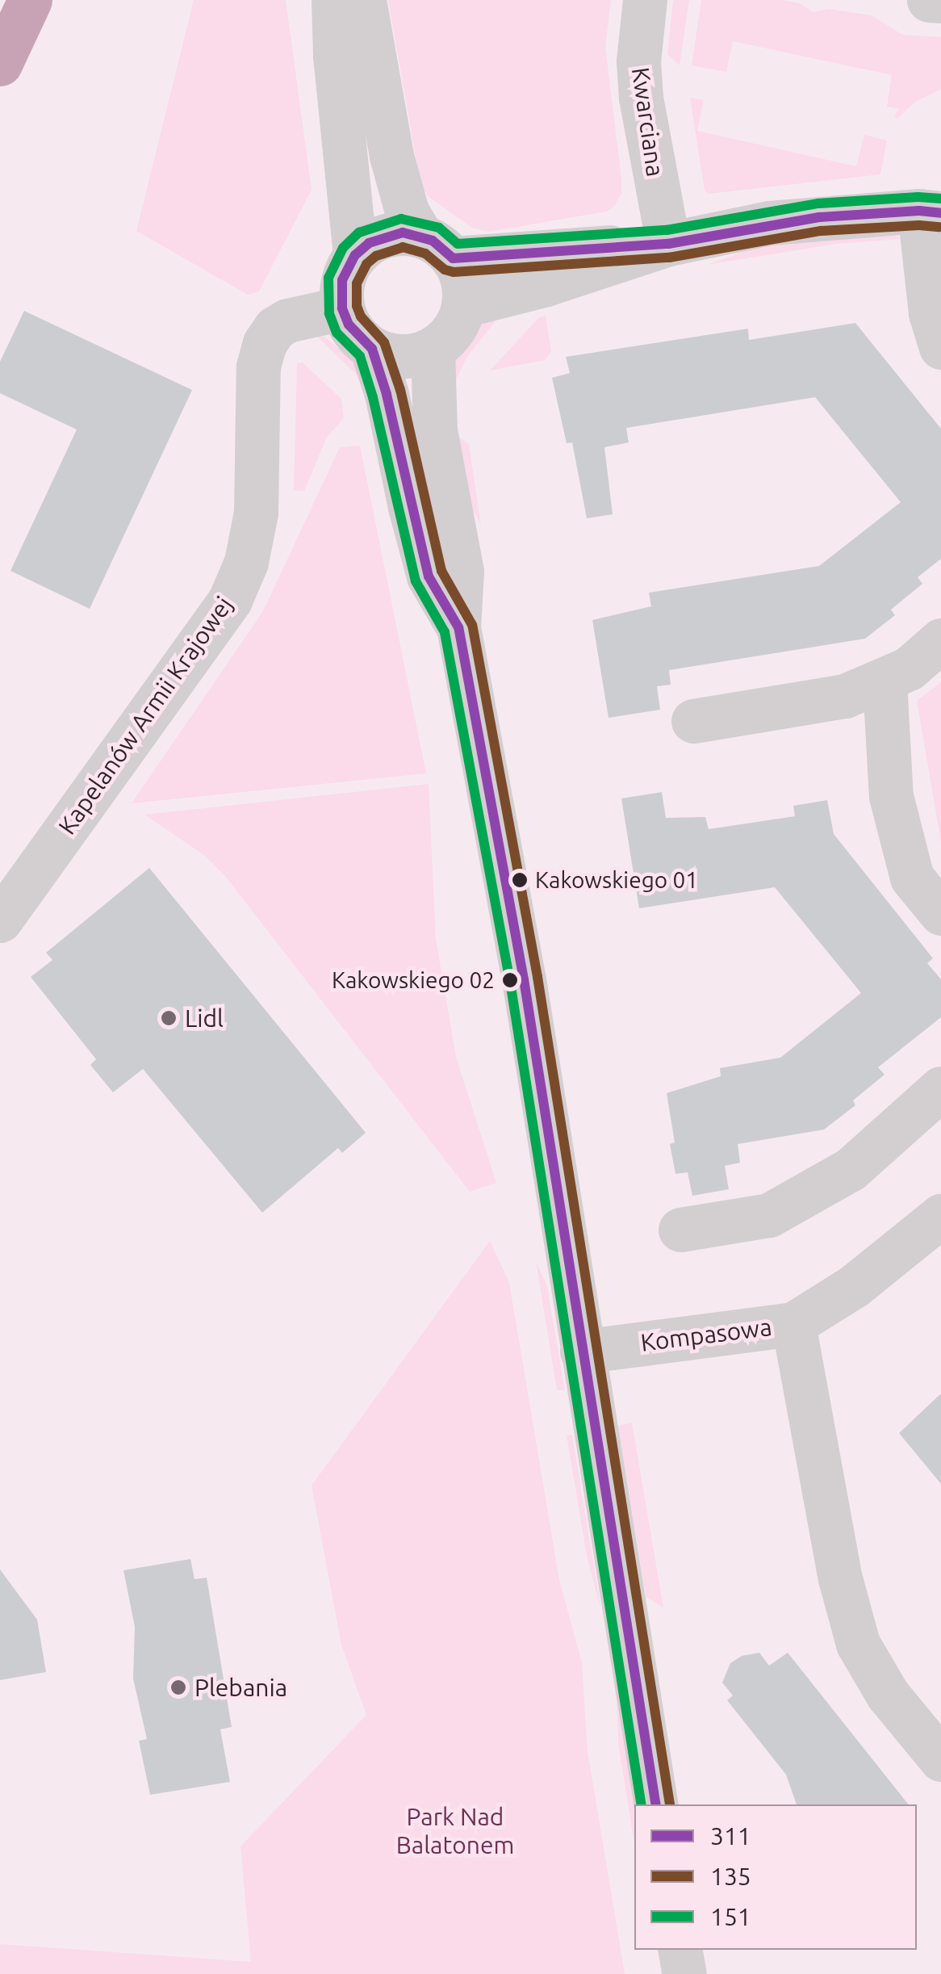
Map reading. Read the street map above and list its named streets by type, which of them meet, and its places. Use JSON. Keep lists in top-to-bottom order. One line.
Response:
{"streets":{"street":["Kwarciana","Kapelanów Armii Krajowej","Kompasowa"]},"parks":["Park Nad Balatonem"],"places":["Kakowskiego 01","Kakowskiego 02","Lidl","Plebania"],"lines":["transit line 151","transit line 311","transit line 135"],"legend":["311","135","151"]}
